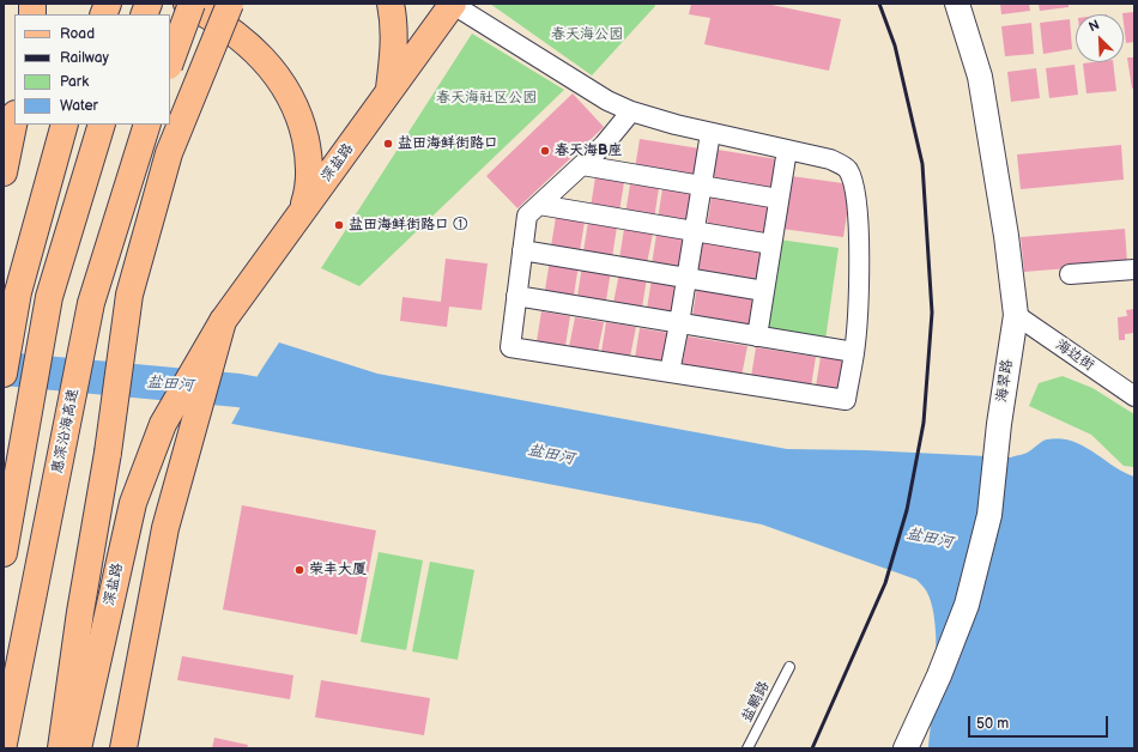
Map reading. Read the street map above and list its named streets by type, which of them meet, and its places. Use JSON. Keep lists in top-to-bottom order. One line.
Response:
{"streets":{"main road":["深盐路","惠深沿海高速"],"street":["海边街","海翠路"],"lane":["盐鹏路"]},"crossings":[["海边街","海翠路"]],"water":["盐田河"],"parks":["春天海公园","春天海社区公园"],"places":["盐田海鲜街路口","春天海B座","盐田海鲜街路口 ①","荣丰大厦"],"legend":["Road","Railway","Park","Water"],"scale_bar":"50 m","north":"top left"}
